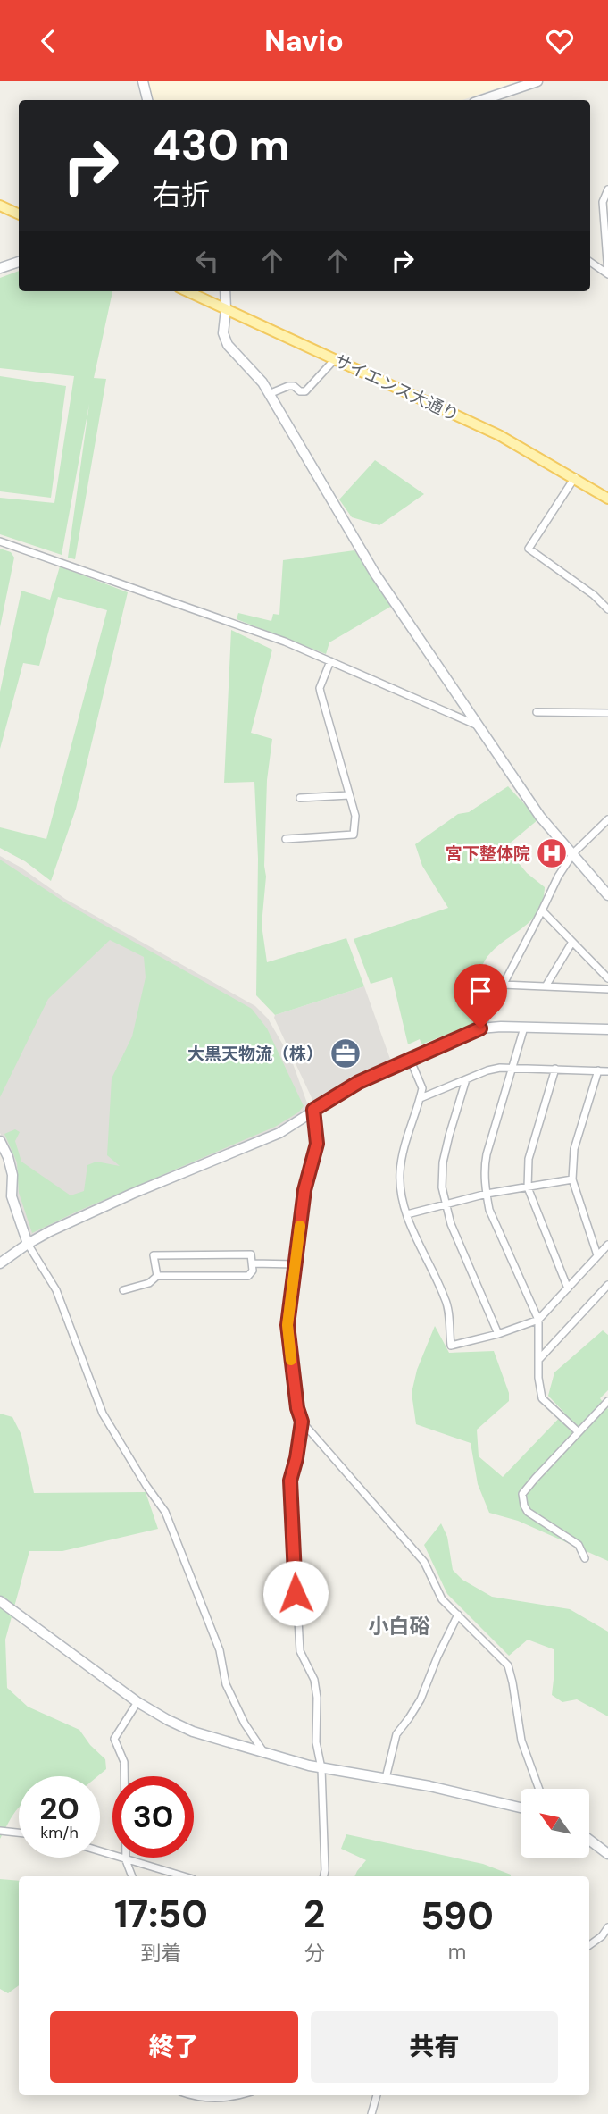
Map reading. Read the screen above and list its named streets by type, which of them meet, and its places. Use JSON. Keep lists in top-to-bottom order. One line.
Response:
{"streets":{"main road":["サイエンス大通り"]},"districts":["小白硲"],"places":{"hospital":["宮下整体院"],"office":["大黒天物流（株）"]},"north":"top left","page":{"header":"Navio","turn":["430 m","右折"],"speed":"20 km/h","limit":"30","eta":["17:50","到着","2","分","590","m"],"buttons":["終了","共有"]}}
